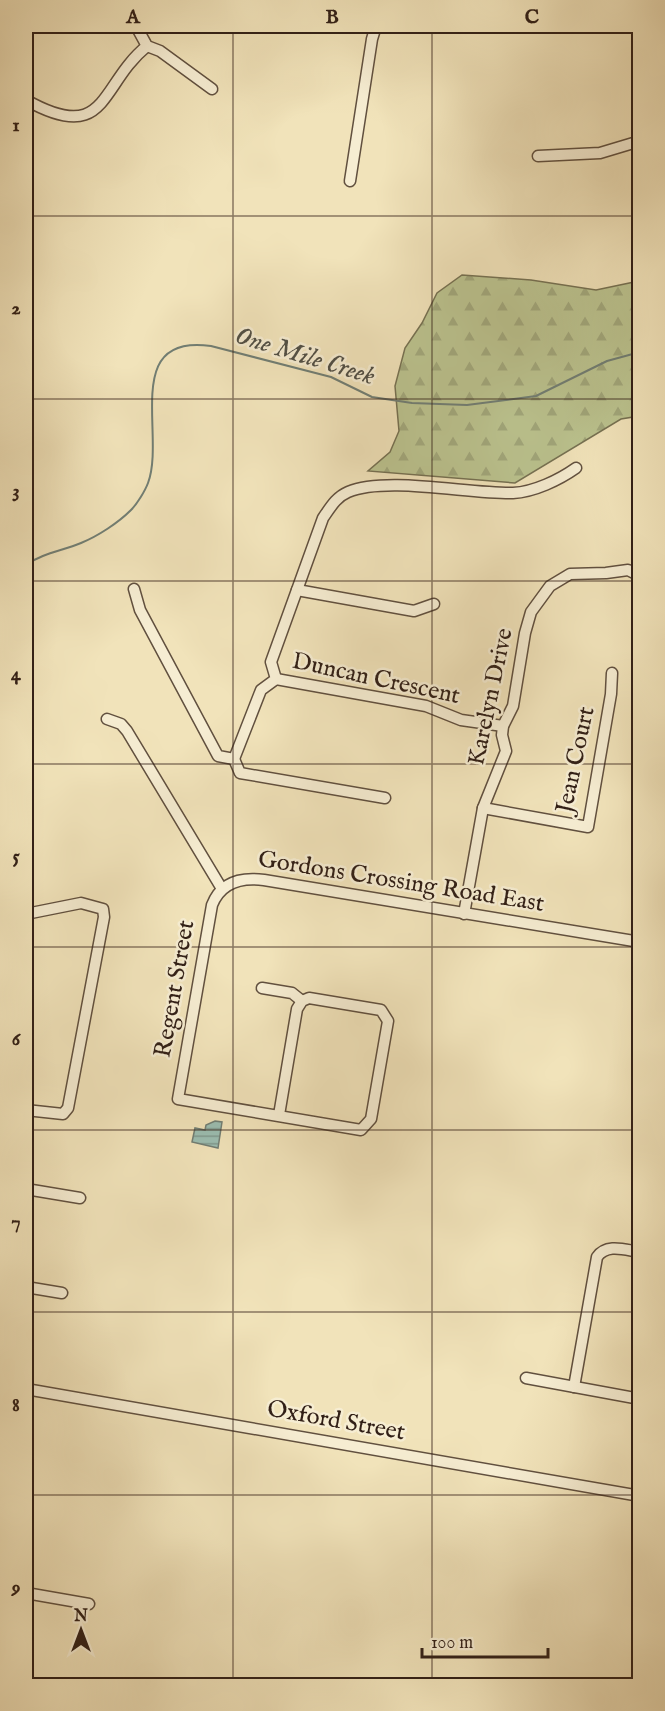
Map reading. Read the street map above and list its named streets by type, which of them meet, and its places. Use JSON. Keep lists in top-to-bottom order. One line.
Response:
{"streets":{"street":["Duncan Crescent","Karelyn Drive","Jean Court","Gordons Crossing Road East","Regent Street","Oxford Street"]},"crossings":[["Duncan Crescent","Karelyn Drive"],["Karelyn Drive","Jean Court"],["Karelyn Drive","Gordons Crossing Road East"],["Gordons Crossing Road East","Regent Street"]],"water":["One Mile Creek"],"scale_bar":"100 m","north":"top","grid":{"columns":["A","B","C"],"rows":["1","2","3","4","5","6","7","8","9"]}}
